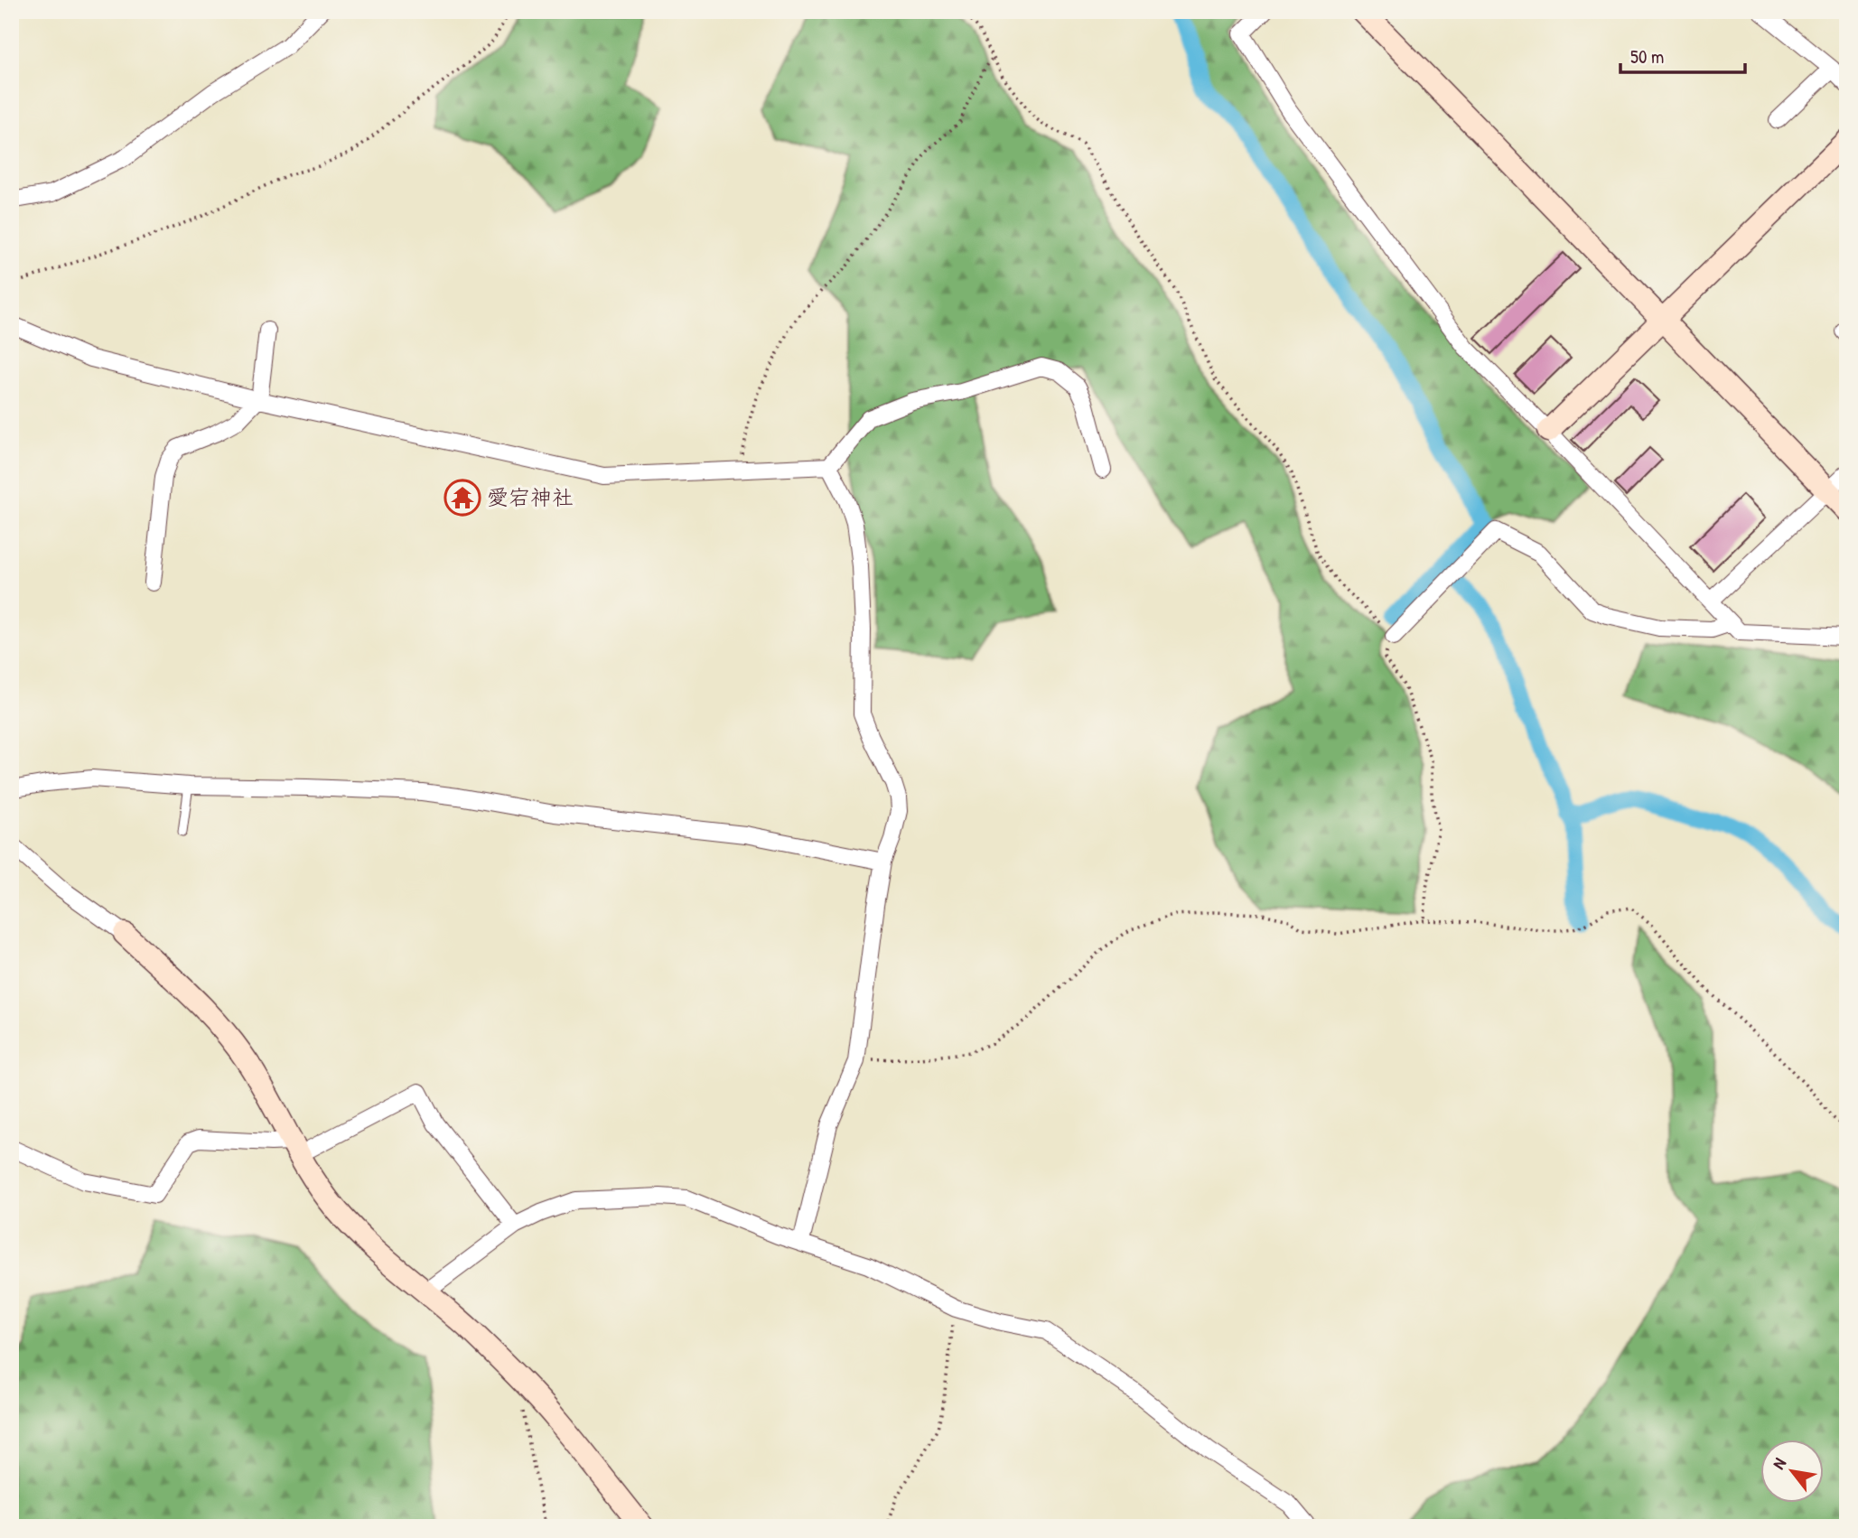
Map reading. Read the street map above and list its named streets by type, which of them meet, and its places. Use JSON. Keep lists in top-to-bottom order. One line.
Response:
{"places":{"temple":["愛宕神社"]},"scale_bar":"50 m","north":"top left"}
